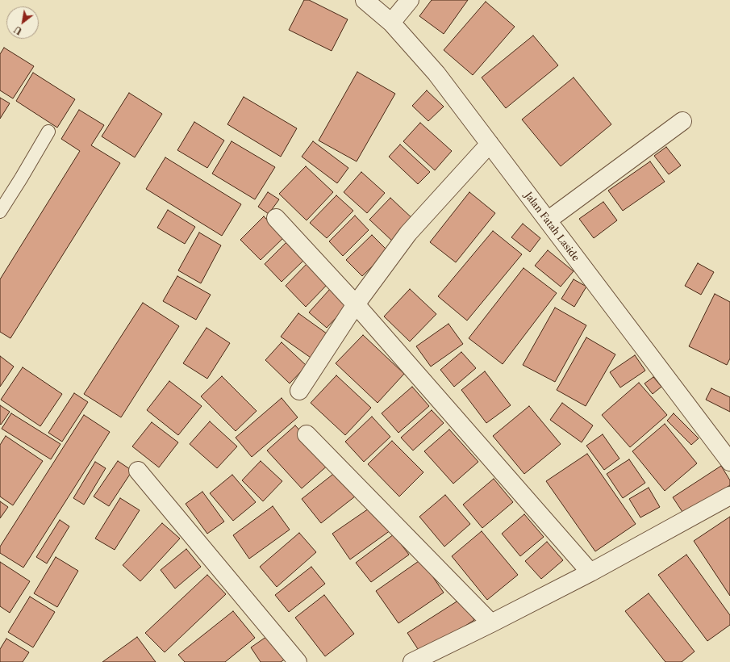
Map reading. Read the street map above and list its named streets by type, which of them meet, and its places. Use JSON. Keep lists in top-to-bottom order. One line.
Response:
{"streets":{"street":["Jalan Fatah Laside"]},"north":"bottom left"}
